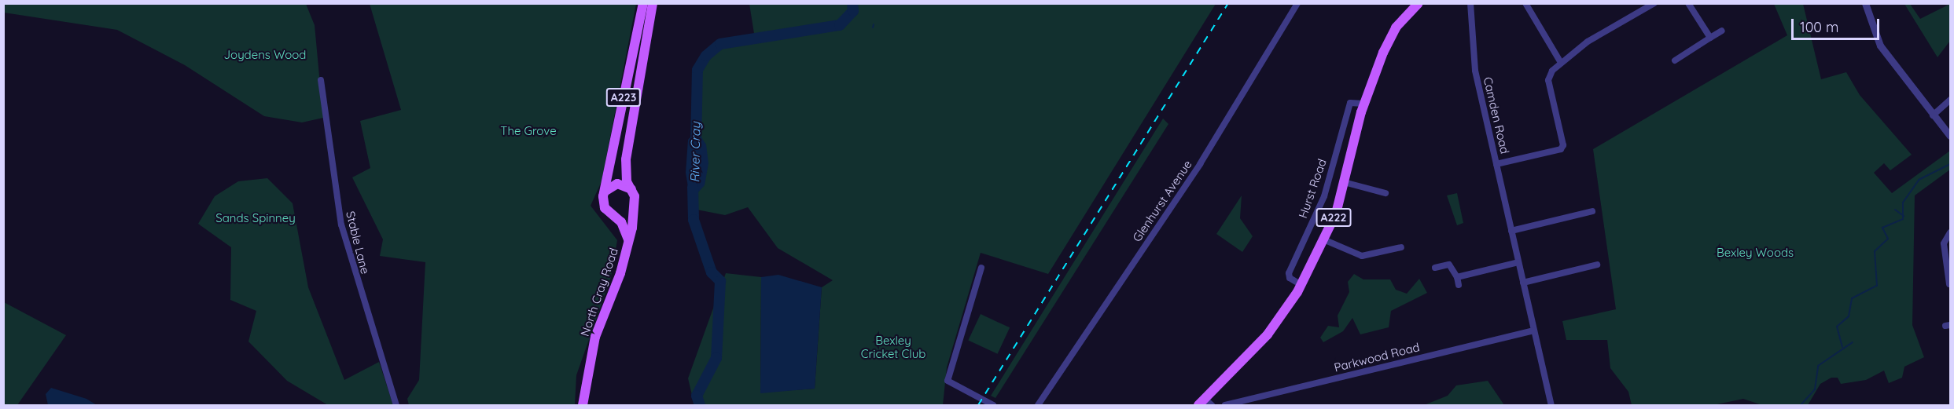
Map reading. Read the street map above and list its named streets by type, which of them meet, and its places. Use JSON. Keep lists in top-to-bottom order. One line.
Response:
{"streets":{"main road":["A223","A222","North Cray Road"],"street":["Camden Road","Hurst Road","Glenhurst Avenue","Stable Lane","Parkwood Road"]},"crossings":[["A223","North Cray Road"],["Camden Road","Parkwood Road"],["Hurst Road","A222"]],"water":["River Cray"],"parks":["Joydens Wood","The Grove","Sands Spinney","Bexley Woods","Bexley Cricket Club"],"scale_bar":"100 m"}
